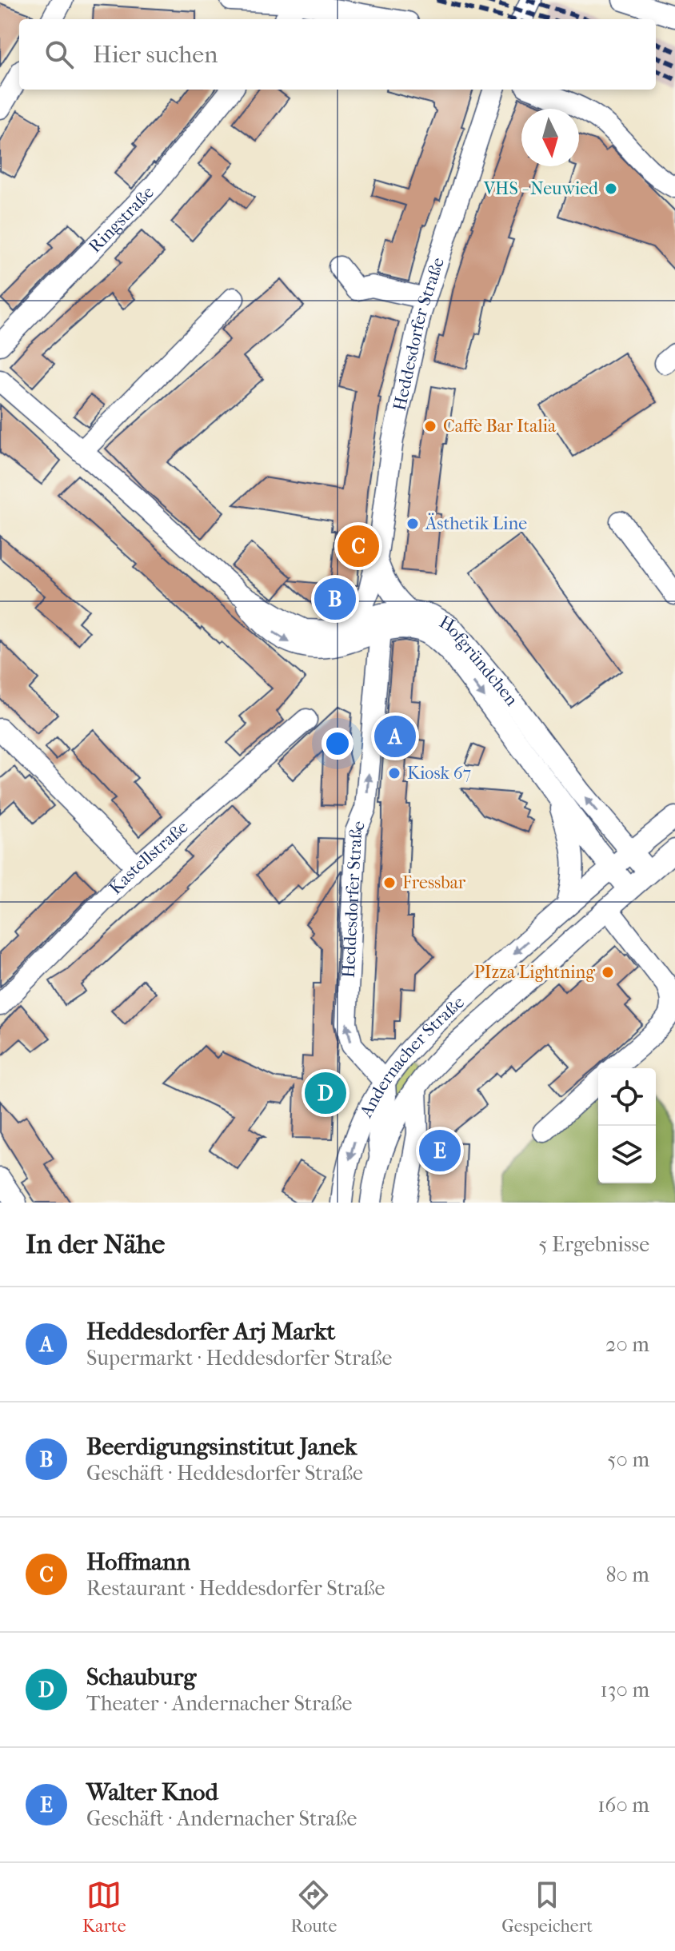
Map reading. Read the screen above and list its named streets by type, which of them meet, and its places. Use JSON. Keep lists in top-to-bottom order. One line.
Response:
{"streets":{"street":["Ringstraße","Heddesdorfer Straße","Hofgründchen","Kastellstraße","Andernacher Straße"]},"crossings":[["Heddesdorfer Straße","Hofgründchen"],["Heddesdorfer Straße","Andernacher Straße"],["Hofgründchen","Andernacher Straße"]],"one_way":["Heddesdorfer Straße"],"places":["VHS - Neuwied","Caffe Bar Italia","Ästhetik Line","Kiosk 67","Fressbar","PIzza Lightning"],"north":"bottom","page":{"search":"Hier suchen","pins":["C","B","A","D","E"],"heading":["In der Nähe","5 Ergebnisse"],"list":[{"mark":"A","name":"Heddesdorfer Arj Markt","note":"Supermarkt · Heddesdorfer Straße","value":"20 m"},{"mark":"B","name":"Beerdigungsinstitut Janek","note":"Geschäft · Heddesdorfer Straße","value":"50 m"},{"mark":"C","name":"Hoffmann","note":"Restaurant · Heddesdorfer Straße","value":"80 m"},{"mark":"D","name":"Schauburg","note":"Theater · Andernacher Straße","value":"130 m"},{"mark":"E","name":"Walter Knod","note":"Geschäft · Andernacher Straße","value":"160 m"}],"nav":["Karte","Route","Gespeichert"]}}
